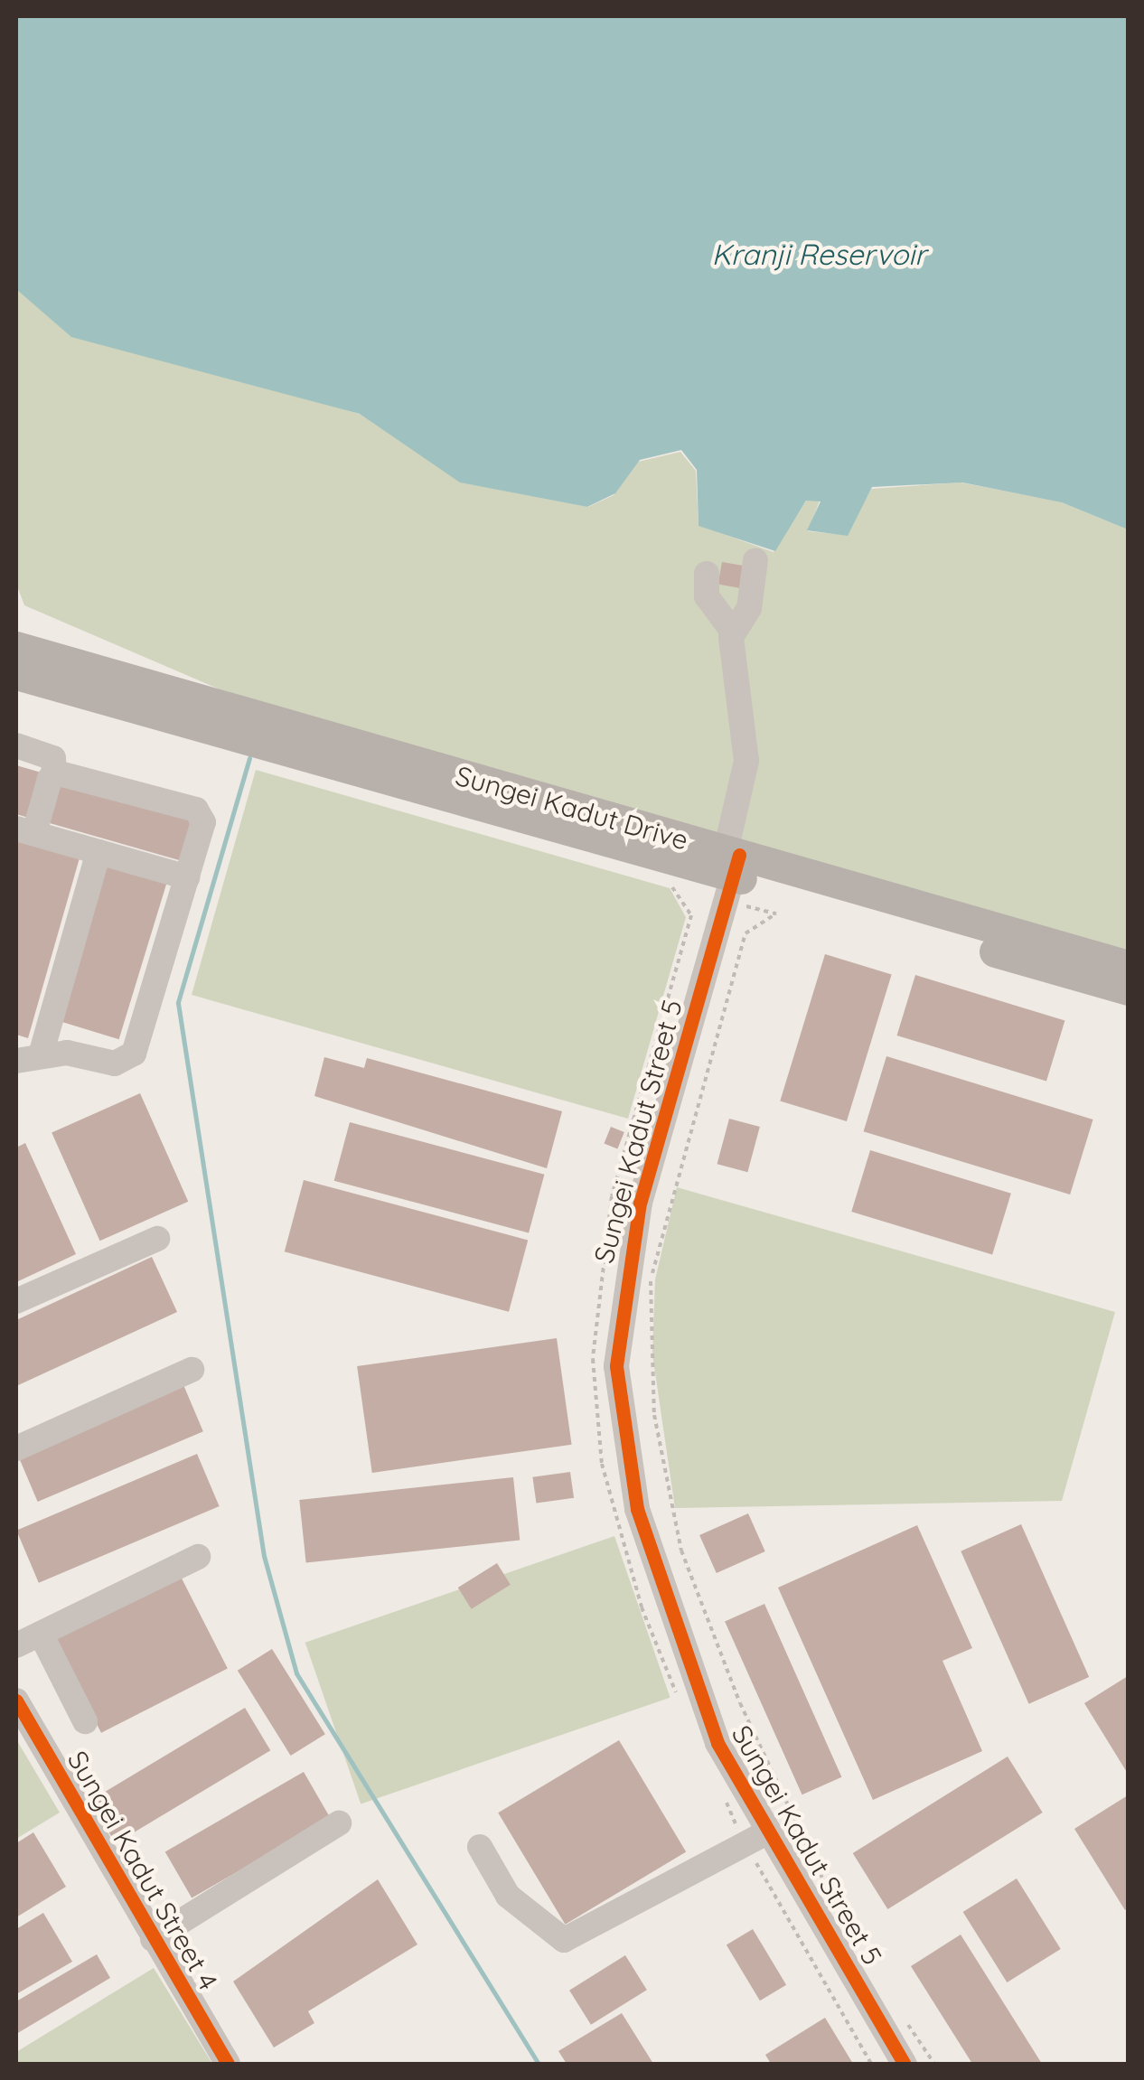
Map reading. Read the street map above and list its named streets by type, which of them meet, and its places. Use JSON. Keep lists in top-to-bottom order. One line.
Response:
{"streets":{"main road":["Sungei Kadut Drive"],"street":["Sungei Kadut Street 5","Sungei Kadut Street 4"]},"crossings":[["Sungei Kadut Drive","Sungei Kadut Street 5"]],"water":["Kranji Reservoir"]}
